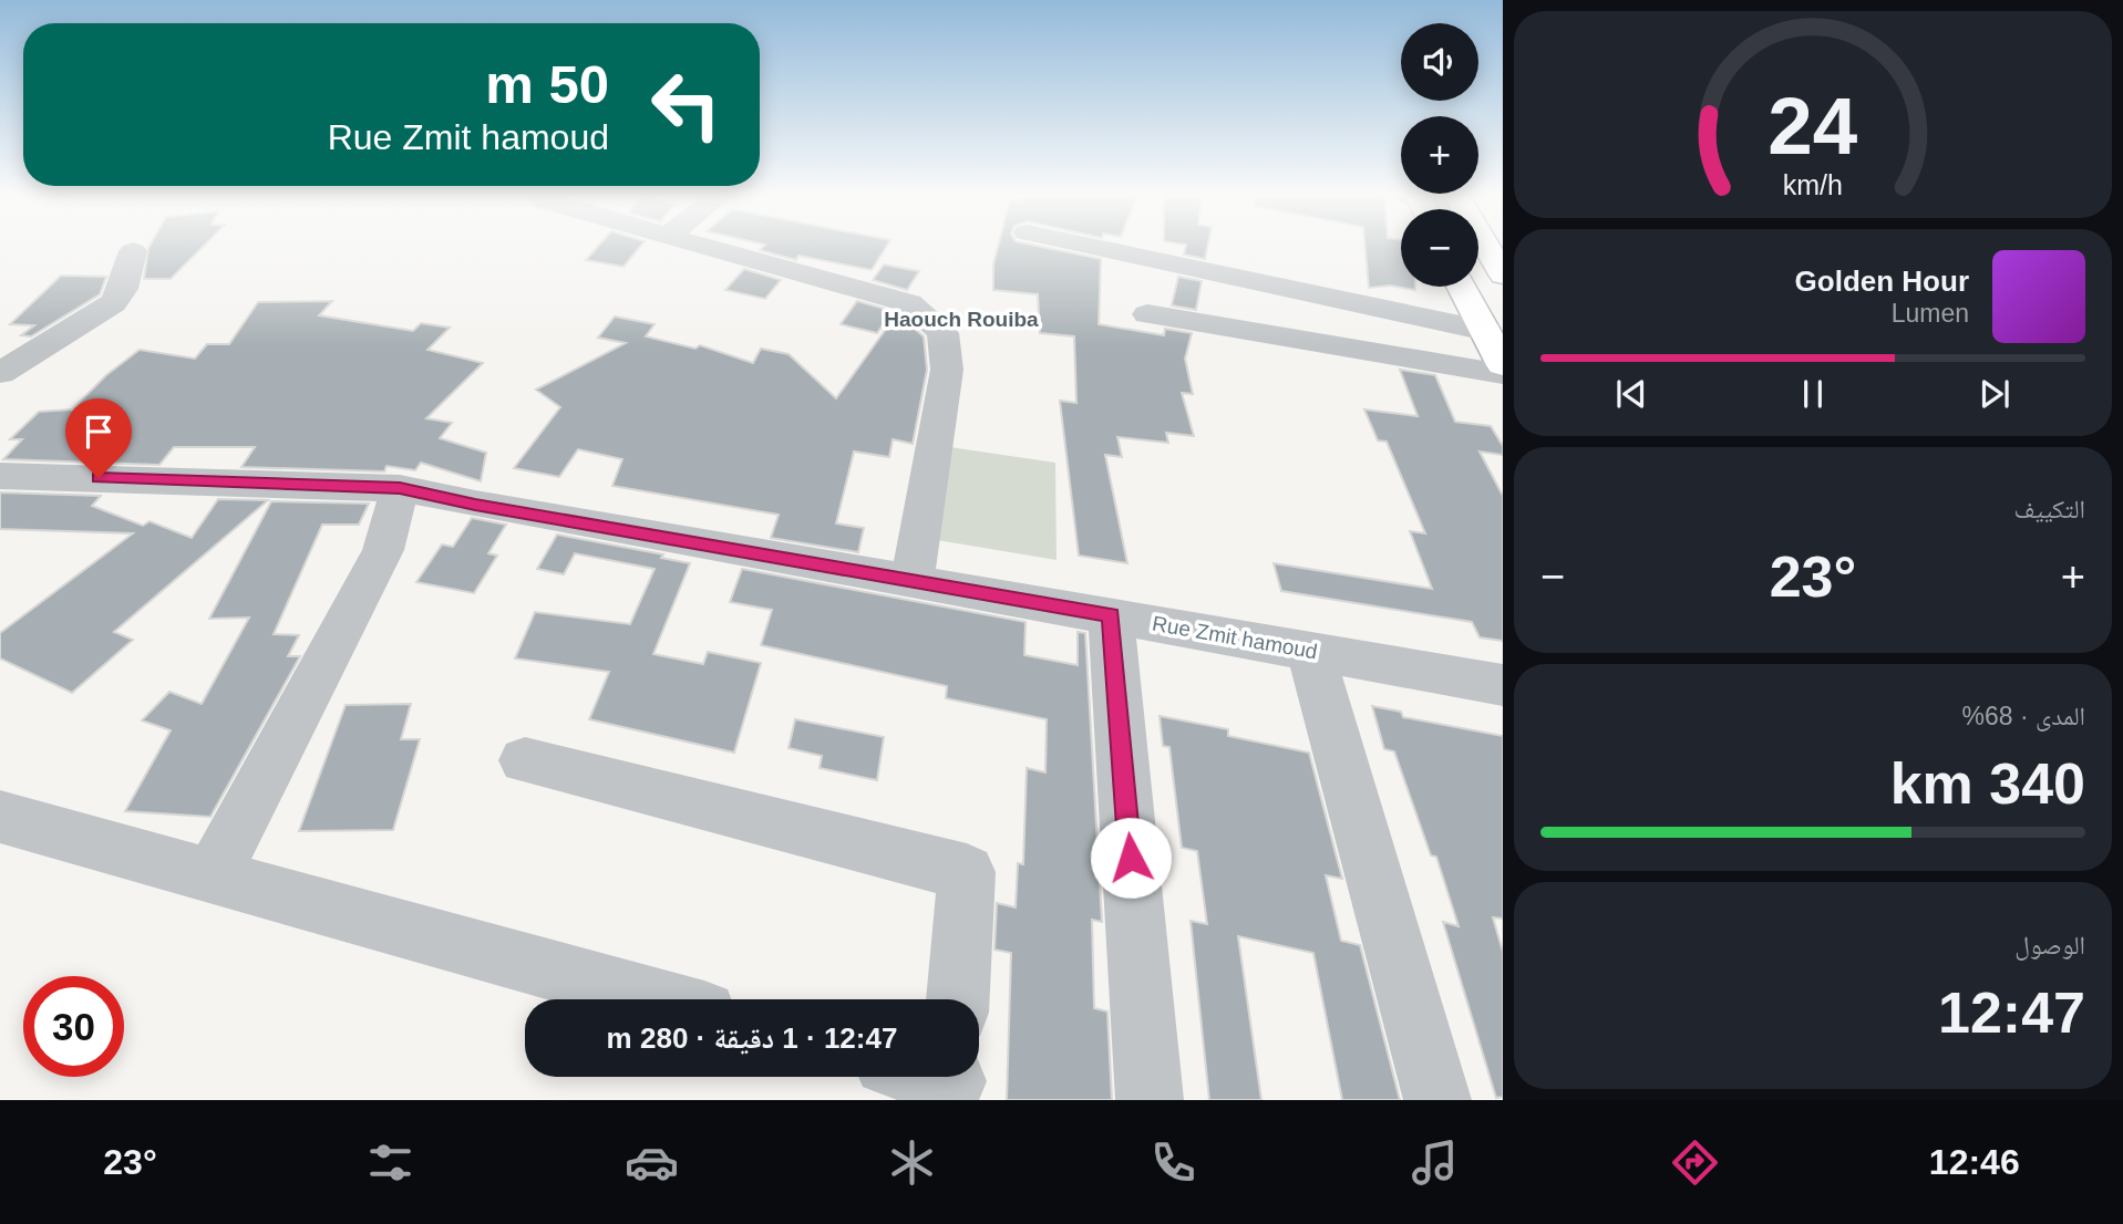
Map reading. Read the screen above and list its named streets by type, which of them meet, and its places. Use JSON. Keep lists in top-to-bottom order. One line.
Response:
{"streets":{"street":["Rue Zmit hamoud"]},"districts":["Haouch Rouiba"],"page":{"map_buttons":["+","−"],"turn":["50 m","Rue Zmit hamoud"],"song":["Golden Hour","Lumen"],"tile":["التكييف",["المدى · 68%","340 km"],["الوصول","12:47"]],"heat":["−","23°","+"],"limit":"30","trip":"12:47 · 1 دقيقة · 280 m","tabs":["12:46","23°"],"gauge":["24","km/h"]}}
